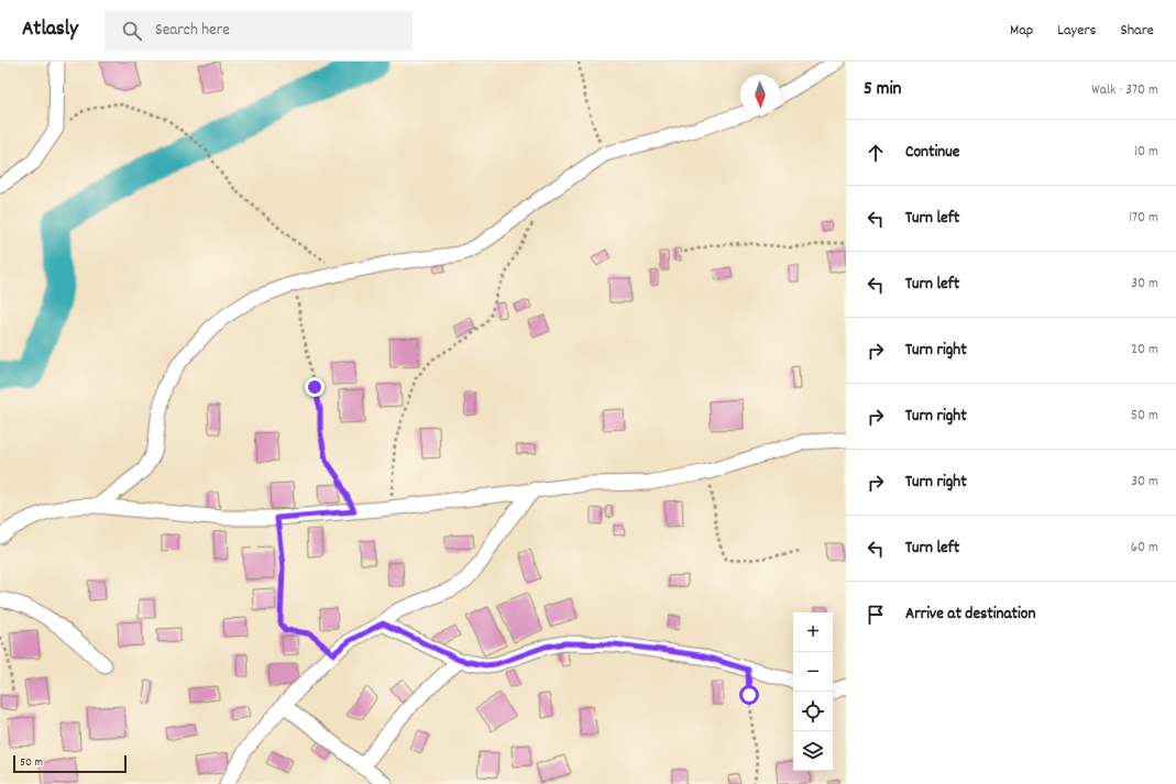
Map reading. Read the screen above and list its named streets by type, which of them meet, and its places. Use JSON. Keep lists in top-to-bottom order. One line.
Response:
{"scale_bar":"50 m","north":"bottom","page":{"header":"Atlasly","search":"Search here","nav":["Map","Layers","Share"],"heading":["5 min","Walk · 370 m"],"list":[["Continue","10 m"],["Turn left","170 m"],["Turn left","30 m"],["Turn right","20 m"],["Turn right","50 m"],["Turn right","30 m"],["Turn left","60 m"],"Arrive at destination"],"map_buttons":["+","−"],"scale":"50 m"}}
